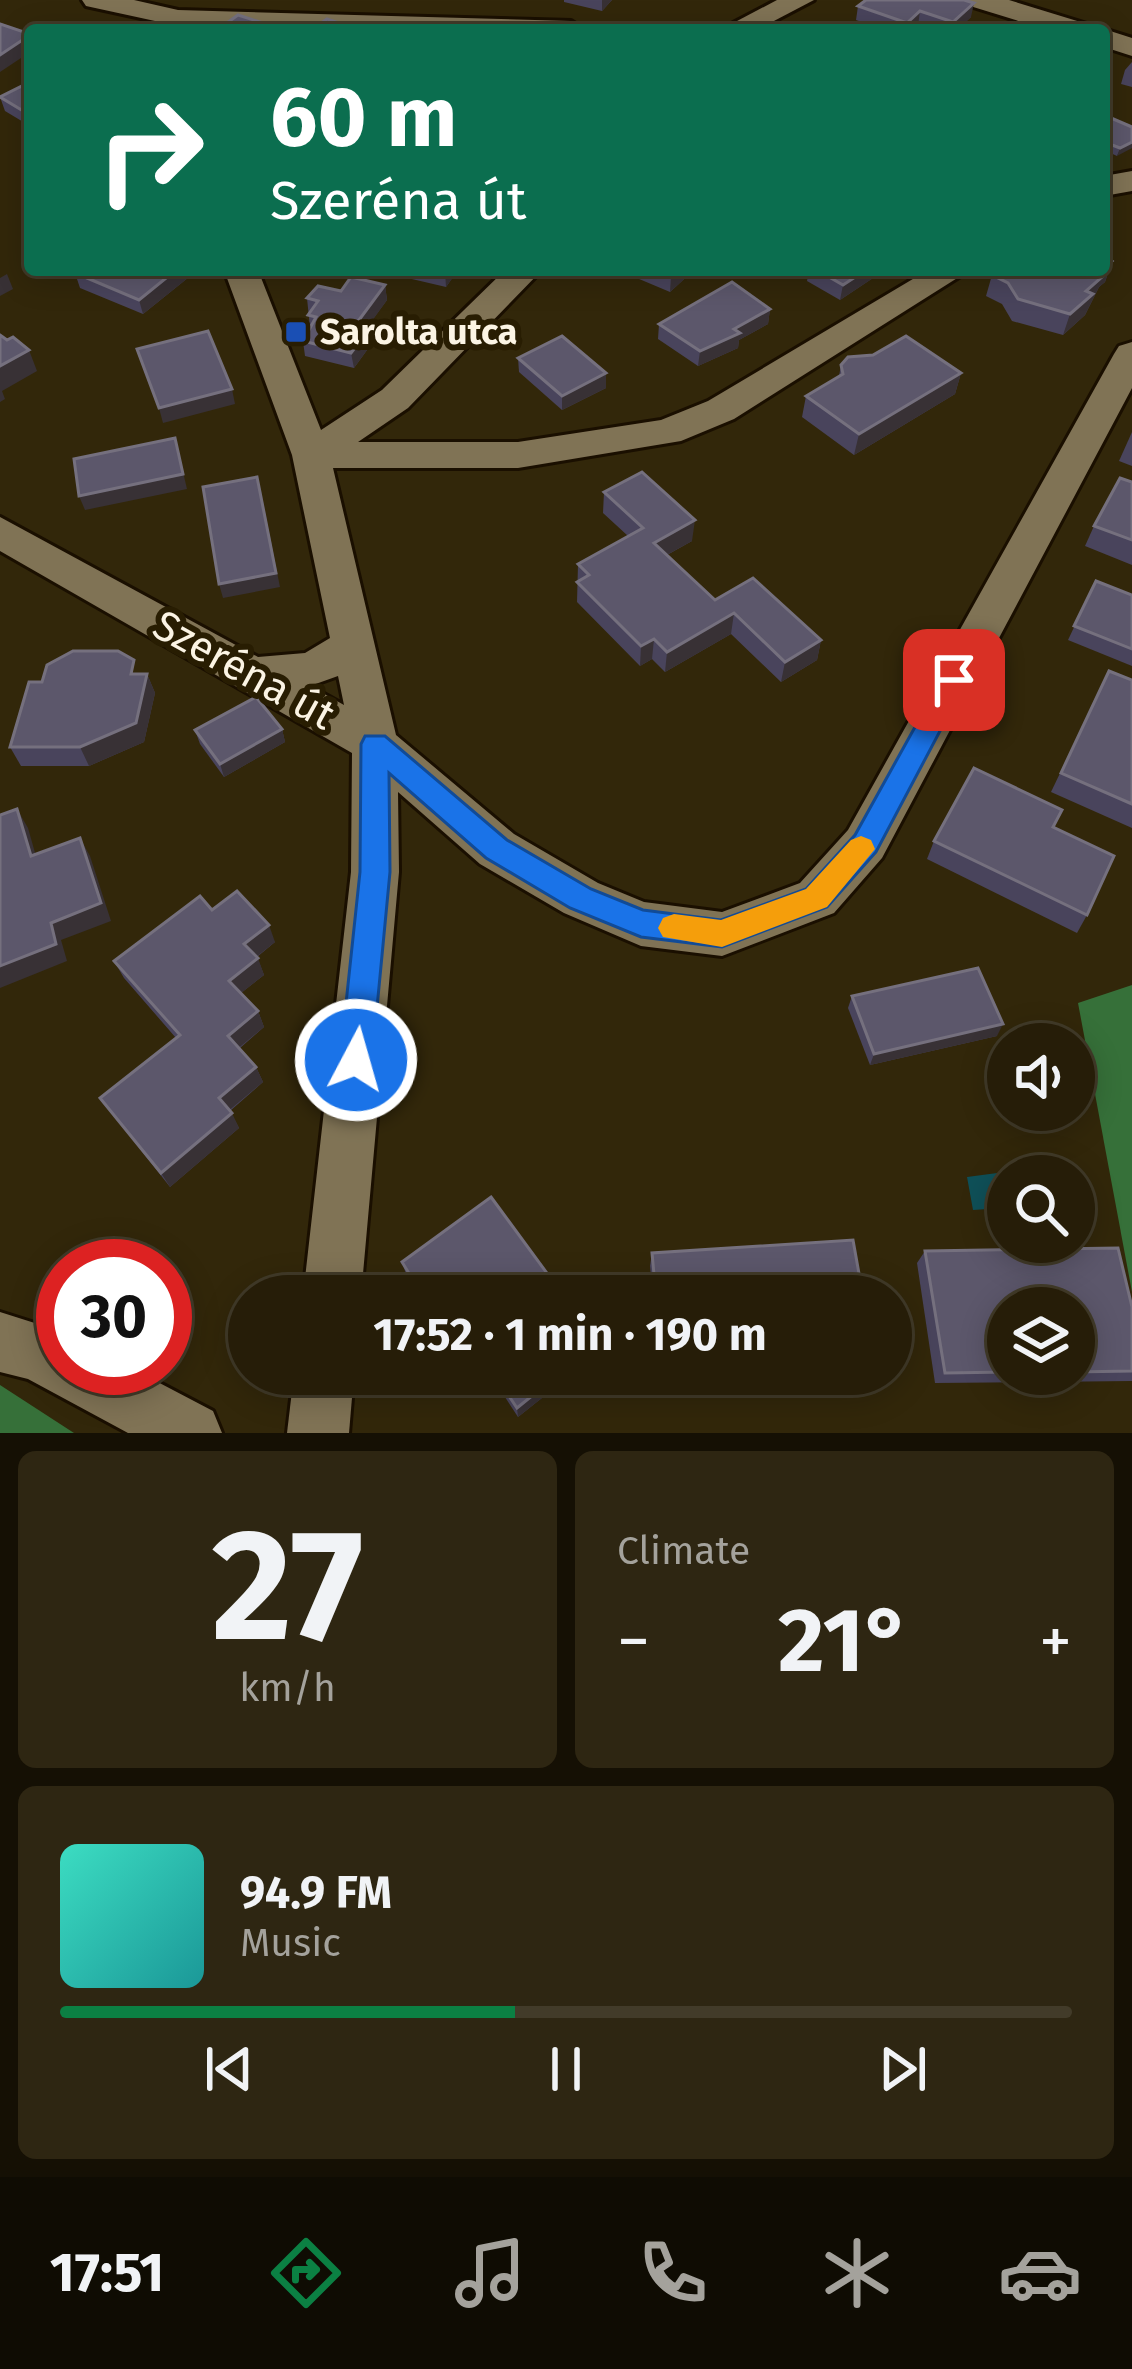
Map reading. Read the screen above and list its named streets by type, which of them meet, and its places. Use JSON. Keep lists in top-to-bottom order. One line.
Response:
{"streets":{"street":["Szeréna út"]},"places":{"transit":["Sarolta utca"]},"page":{"turn":["60 m","Szeréna út"],"limit":"30","trip":"17:52 · 1 min · 190 m","tile":[["27","km/h"],"Climate"],"heat":["−","21°","+"],"song":["94.9 FM","Music"],"tabs":"17:51"}}
